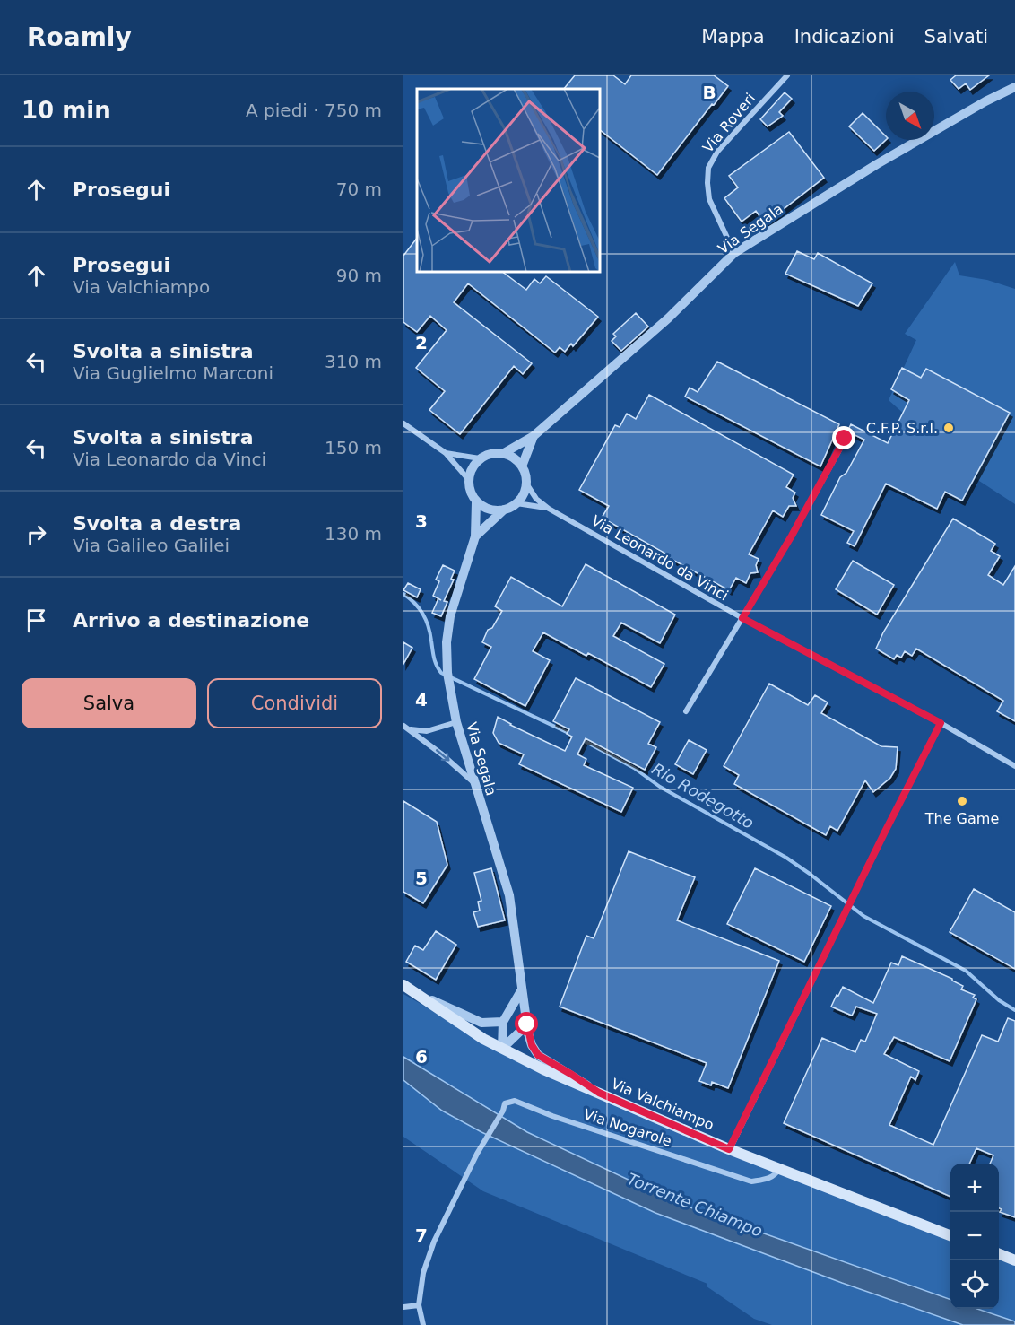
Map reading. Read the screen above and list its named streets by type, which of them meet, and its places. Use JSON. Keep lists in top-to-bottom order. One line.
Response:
{"streets":{"main road":["Via Valchiampo"],"street":["Via Roveri","Via Segala","Via Leonardo da Vinci","Via Nogarole"]},"crossings":[["Via Roveri","Via Segala"],["Via Segala","Via Leonardo da Vinci"],["Via Segala","Via Valchiampo"],["Via Valchiampo","Via Nogarole"]],"water":["Rio Rodegotto","Torrente Chiampo"],"places":["C.F.P. S.r.l.","The Game"],"north":"bottom right","page":{"header":"Roamly","nav":["Mappa","Indicazioni","Salvati"],"heading":["10 min","A piedi · 750 m"],"list":[["Prosegui","70 m"],["Prosegui","Via Valchiampo","90 m"],["Svolta a sinistra","Via Guglielmo Marconi","310 m"],["Svolta a sinistra","Via Leonardo da Vinci","150 m"],["Svolta a destra","Via Galileo Galilei","130 m"],"Arrivo a destinazione"],"buttons":["Salva","Condividi"],"map_buttons":["+","−"]},"grid":{"columns":["B"],"rows":["2","3","4","5","6","7"]}}
